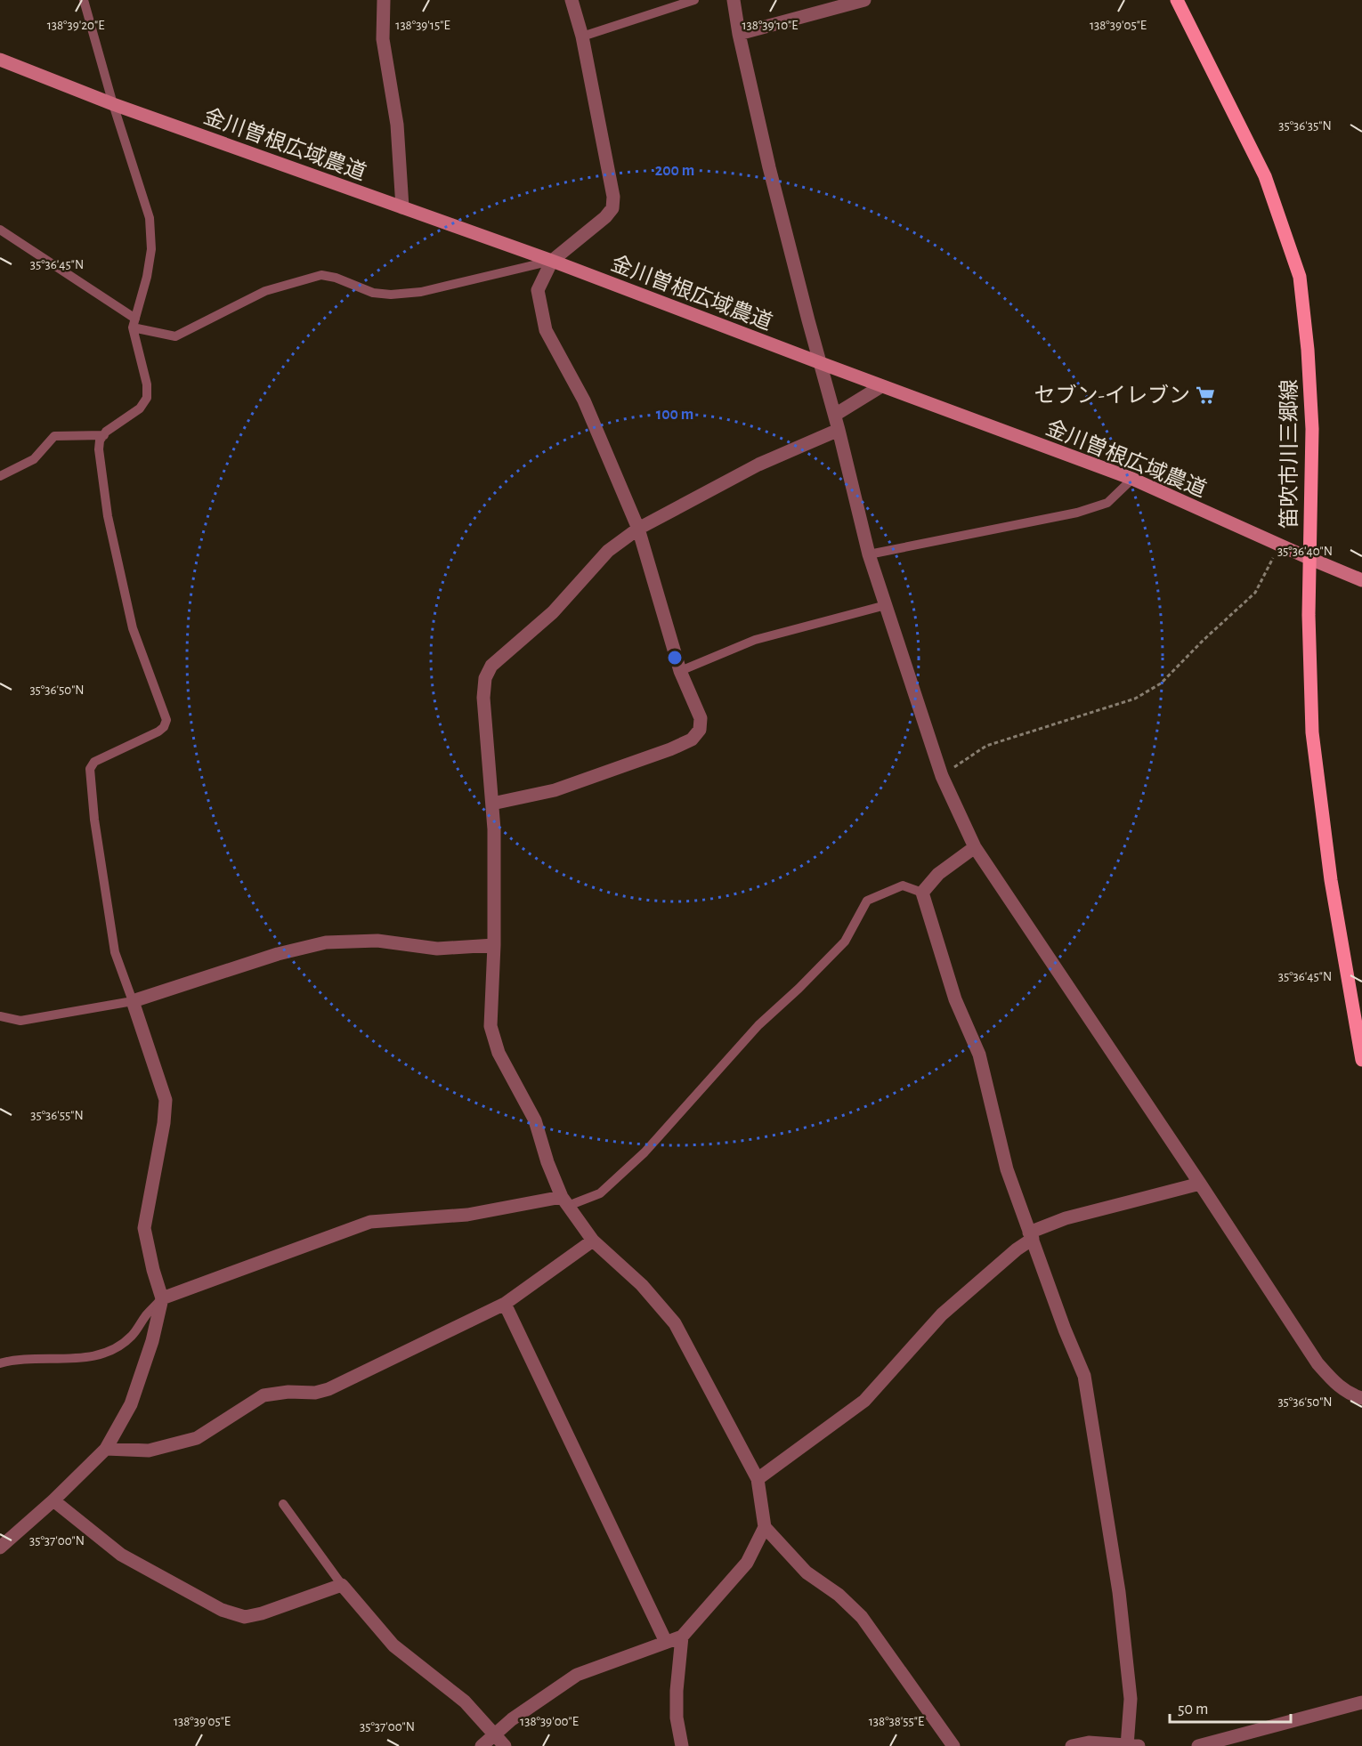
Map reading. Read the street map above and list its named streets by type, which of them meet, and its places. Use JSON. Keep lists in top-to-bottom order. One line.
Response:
{"streets":{"main road":["笛吹市川三郷線"],"street":["金川曽根広域農道"]},"crossings":[["金川曽根広域農道","笛吹市川三郷線"]],"places":{"supermarket":["セブン-イレブン"]},"scale_bar":"50 m","coordinates":["138°39'20\"E","138°39'15\"E","138°39'10\"E","138°39'05\"E","35°36'35\"N","35°36'45\"N","35°36'40\"N","35°36'50\"N","35°36'55\"N","35°37'00\"N","138°39'00\"E","138°38'55\"E"],"rings":["200 m","100 m"]}
